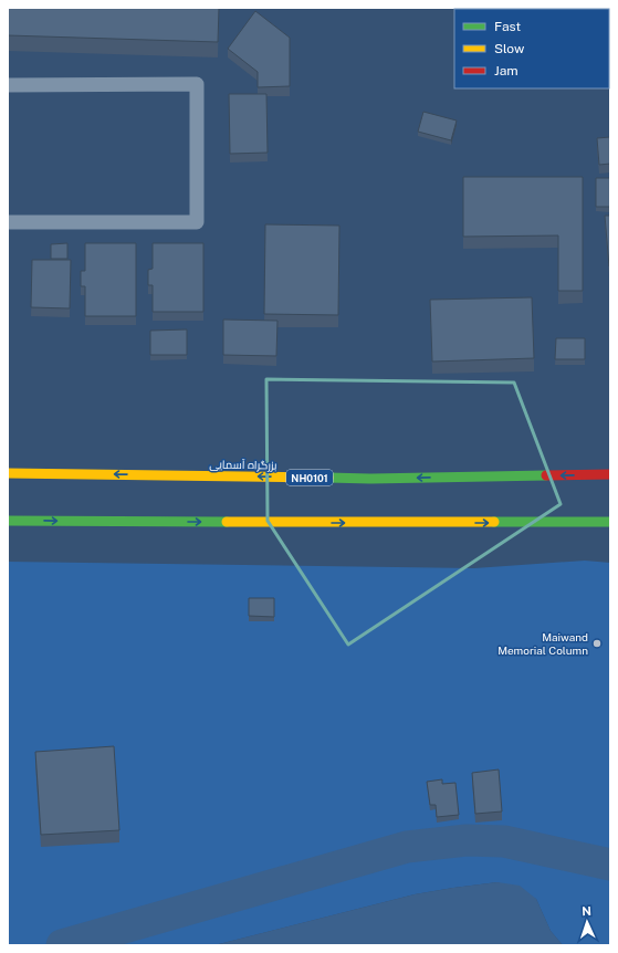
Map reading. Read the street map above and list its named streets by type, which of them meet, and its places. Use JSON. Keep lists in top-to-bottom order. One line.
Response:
{"streets":{"highway":["بزرگراه آسمایی","NH0101"]},"places":["Maiwand Memorial Column"],"legend":["Fast","Slow","Jam"],"north":"top"}
